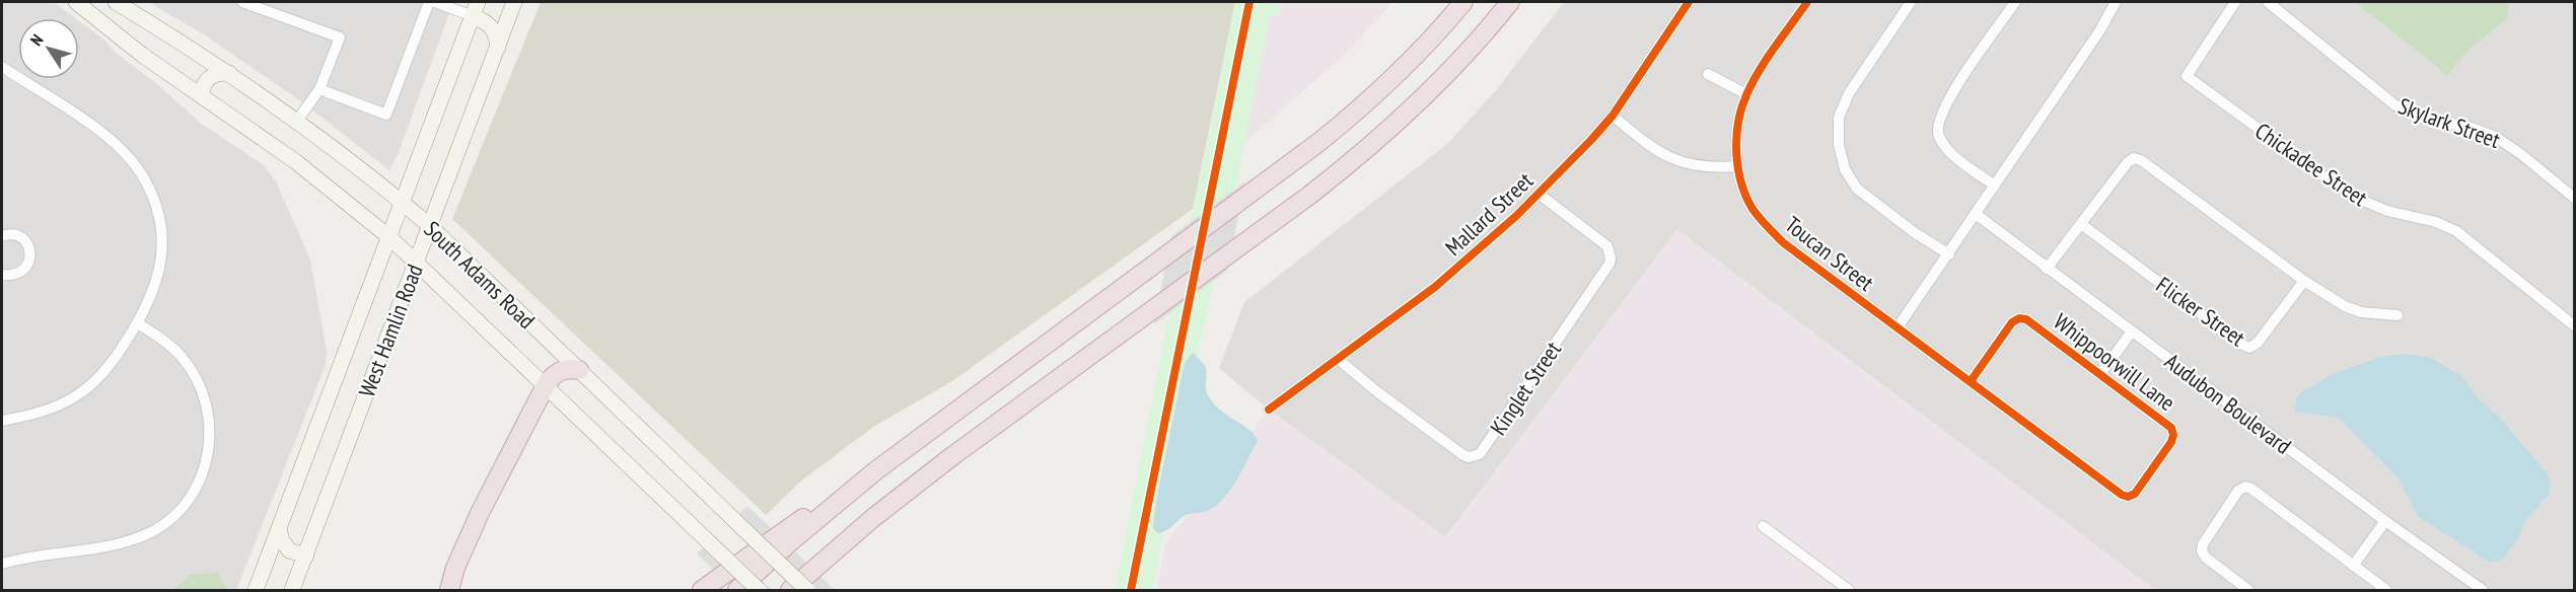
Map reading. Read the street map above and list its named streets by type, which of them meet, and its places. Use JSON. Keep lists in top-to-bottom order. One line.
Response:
{"streets":{"main road":["South Adams Road","West Hamlin Road"],"street":["Skylark Street","Chickadee Street","Mallard Street","Toucan Street","Flicker Street","Whippoorwill Lane","Kinglet Street","Audubon Boulevard"]},"crossings":[["Mallard Street","Kinglet Street"],["Toucan Street","Whippoorwill Lane"],["South Adams Road","West Hamlin Road"],["Whippoorwill Lane","Audubon Boulevard"]],"north":"top left"}
